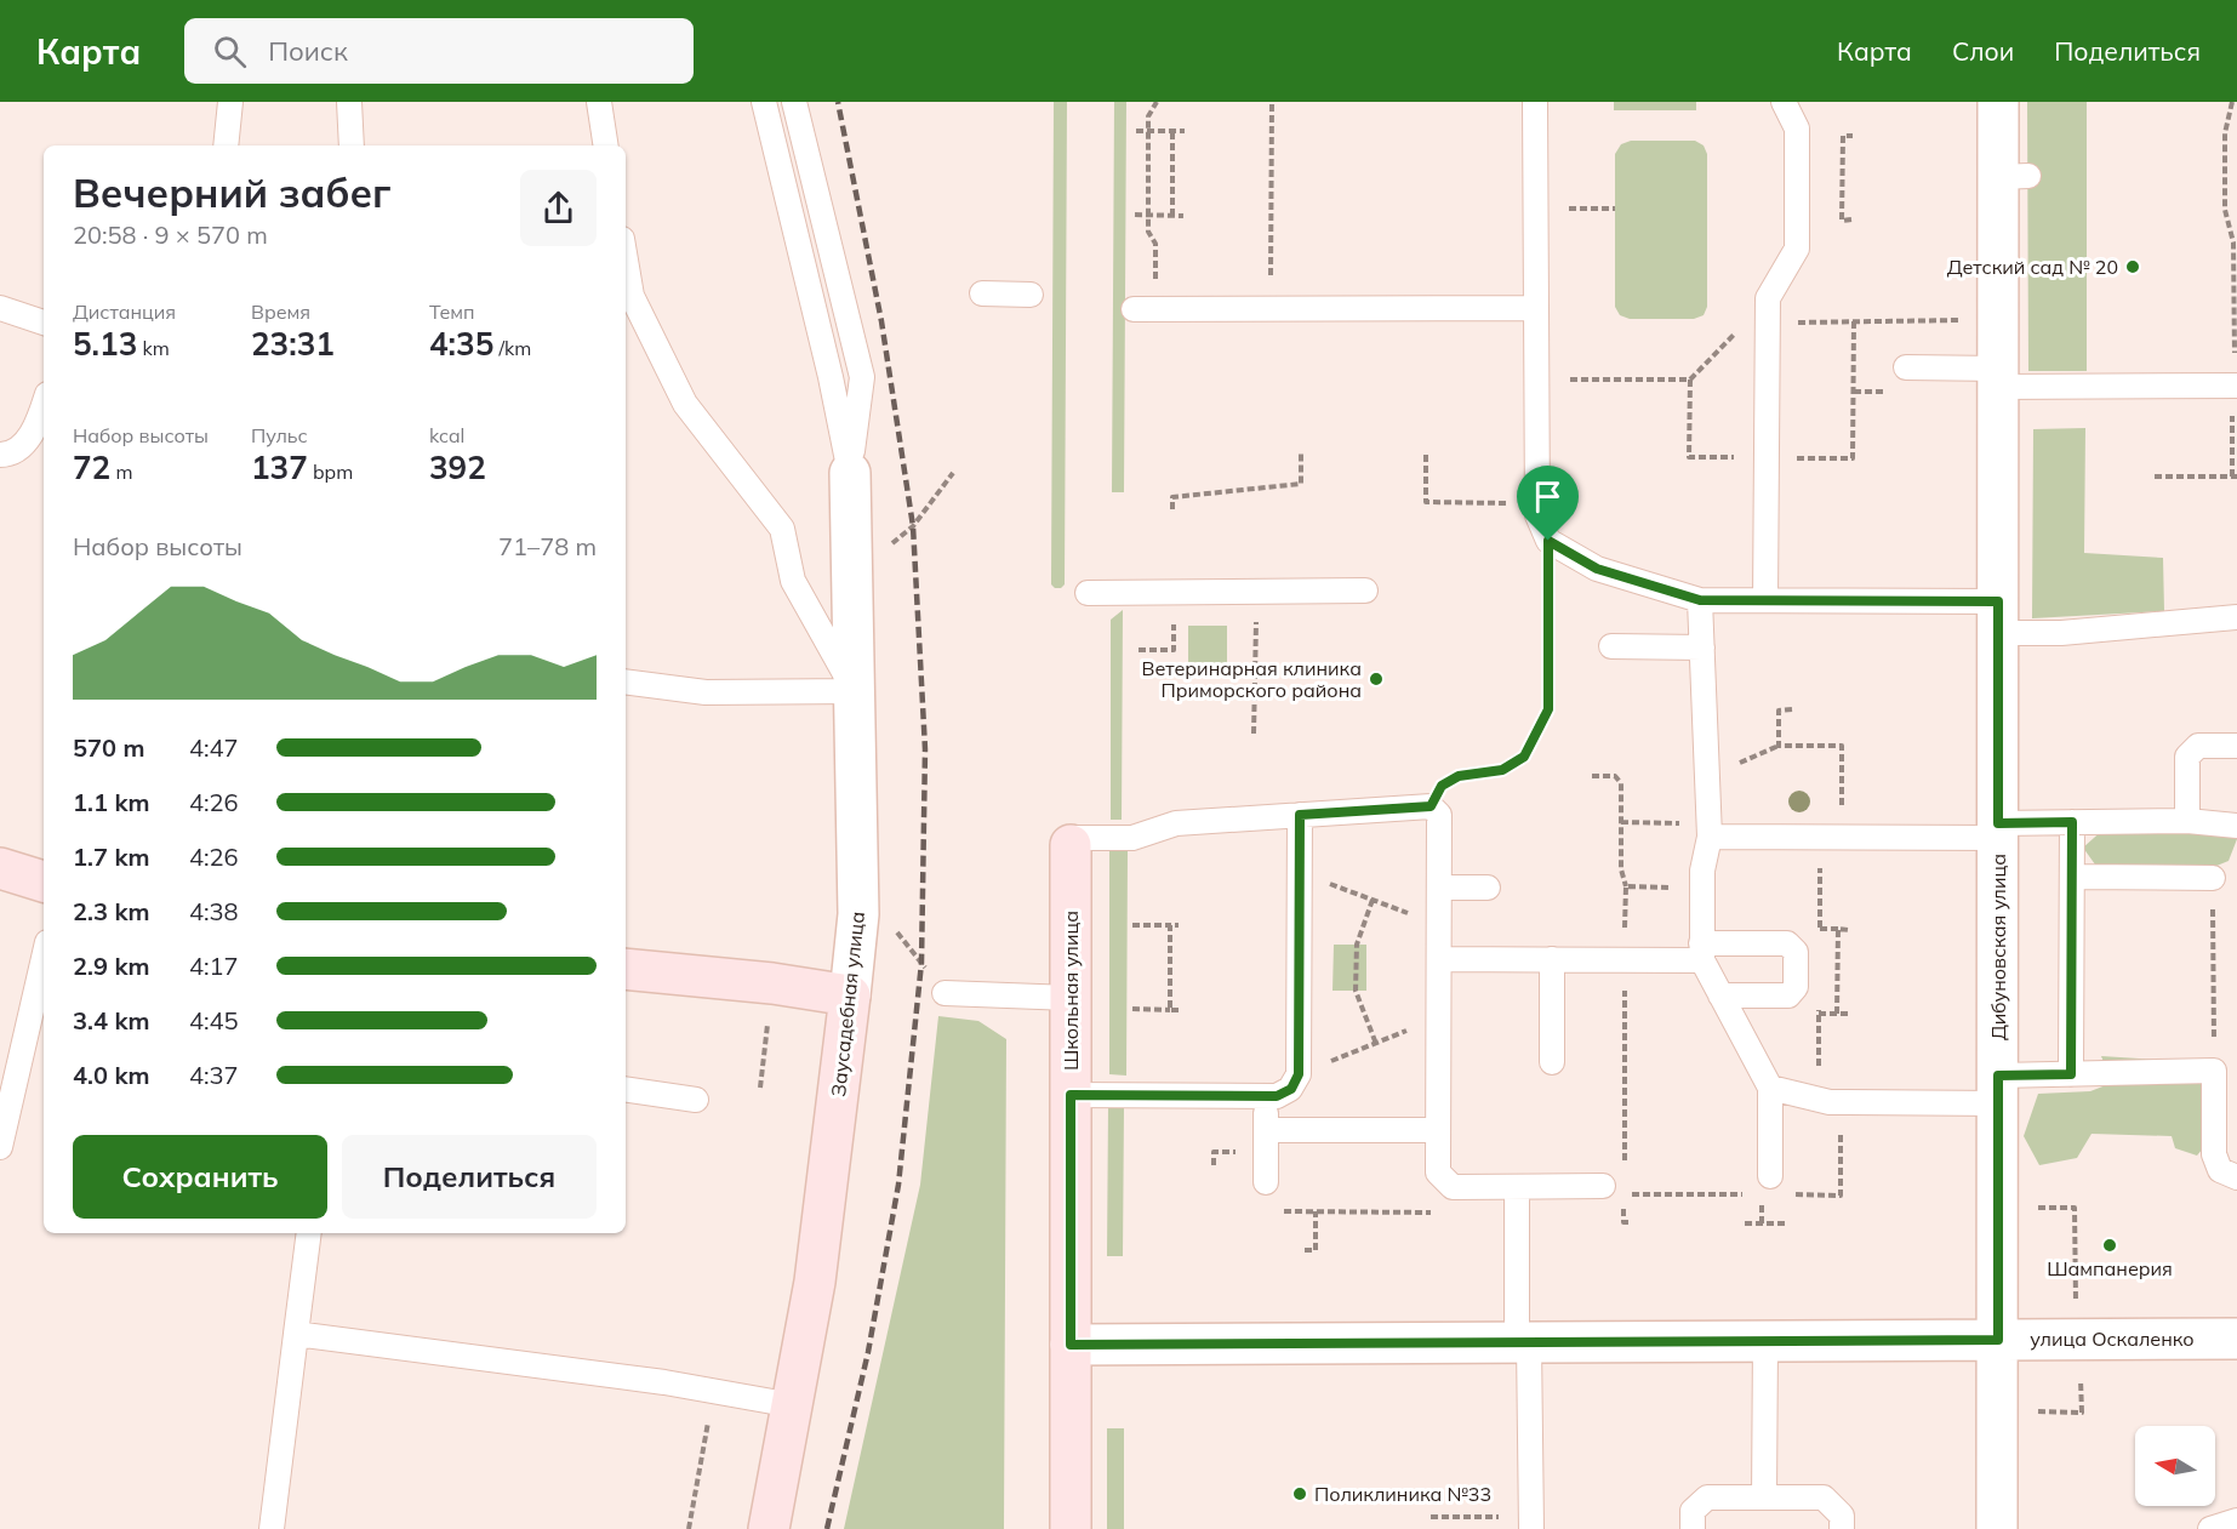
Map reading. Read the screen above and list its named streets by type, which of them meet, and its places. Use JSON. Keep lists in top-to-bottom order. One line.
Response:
{"streets":{"street":["Дибуновская улица","Школьная улица","Заусадебная улица","улица Оскаленко"]},"crossings":[["Дибуновская улица","улица Оскаленко"],["Школьная улица","улица Оскаленко"]],"places":["Детский сад № 20","Ветеринарная клиника Приморского района","Шампанерия","Поликлиника №33"],"north":"left","page":{"header":"Карта","search":"Поиск","nav":["Карта","Слои","Поделиться"],"heading":["Вечерний забег","20:58 · 9 × 570 m"],"stats":[["Дистанция","5.13 km"],["Время","23:31"],["Темп","4:35 /km"],["Набор высоты","72 m"],["Пульс","137 bpm"],["kcal","392"]],"chart":["Набор высоты","71–78 m"],"list":[{"name":"570 m","note":"4:47"},{"name":"1.1 km","note":"4:26"},{"name":"1.7 km","note":"4:26"},{"name":"2.3 km","note":"4:38"},{"name":"2.9 km","note":"4:17"},{"name":"3.4 km","note":"4:45"},{"name":"4.0 km","note":"4:37"}],"buttons":["Сохранить","Поделиться"]}}
